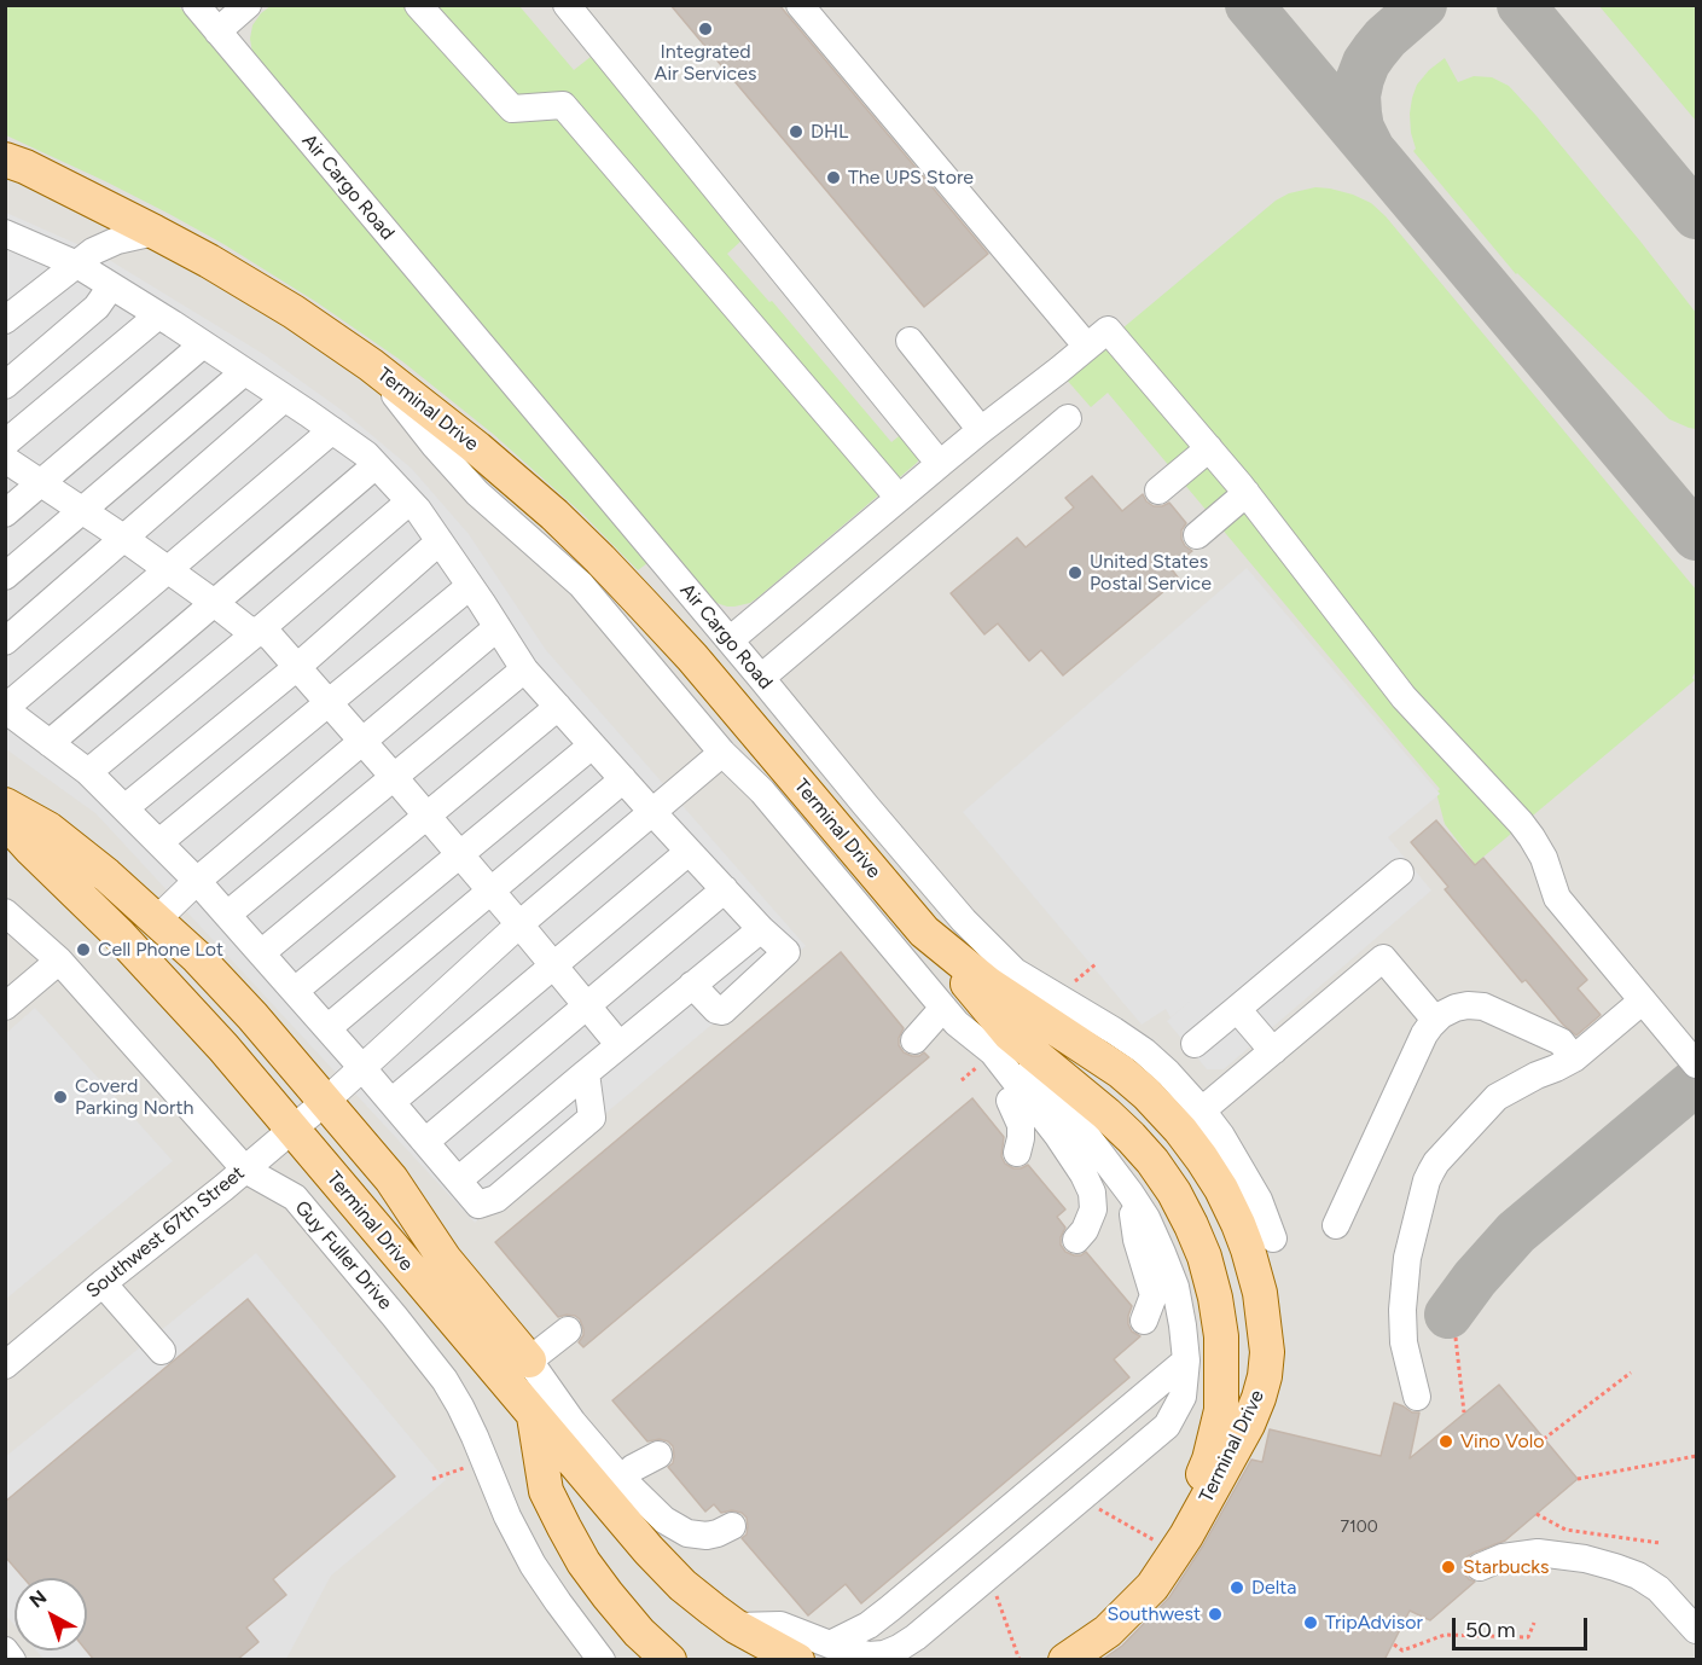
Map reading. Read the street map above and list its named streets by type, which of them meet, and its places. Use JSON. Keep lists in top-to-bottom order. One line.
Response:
{"streets":{"main road":["Terminal Drive"],"street":["Air Cargo Road","Southwest 67th Street","Guy Fuller Drive"]},"crossings":[["Terminal Drive","Southwest 67th Street"],["Southwest 67th Street","Guy Fuller Drive"]],"places":["Integrated Air Services","DHL","The UPS Store","United States Postal Service","Cell Phone Lot","Coverd Parking North","Vino Volo","Starbucks","Delta","Southwest","TripAdvisor"],"house_numbers":["7100"],"scale_bar":"50 m","north":"top left"}
